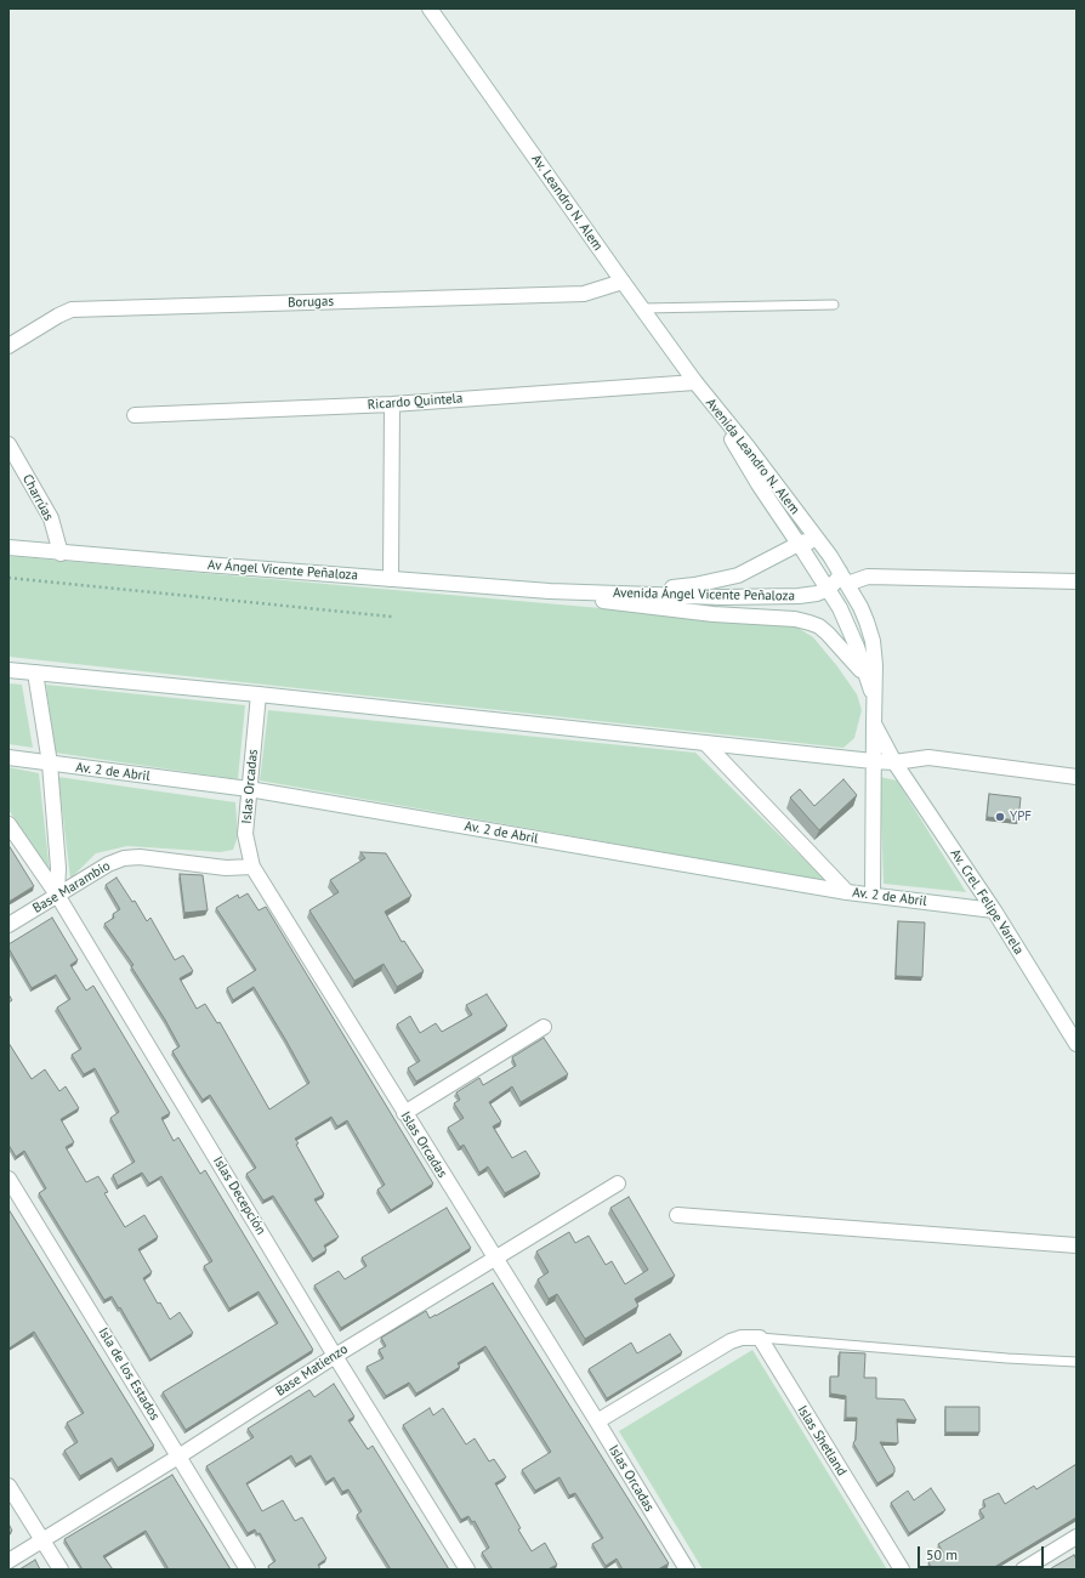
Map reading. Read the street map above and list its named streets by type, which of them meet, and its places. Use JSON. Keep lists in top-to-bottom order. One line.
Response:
{"streets":{"street":["Av. Leandro N. Alem","Borugas","Ricardo Quintela","Avenida Leandro N. Alem","Charrúas","Av Ángel Vicente Peñaloza","Avenida Ángel Vicente Peñaloza","Av. 2 de Abril","Islas Orcadas","Base Marambio","Av. Crel. Felipe Varela","Islas Decepción","Base Matienzo","Isla de los Estados","Islas Shetland"]},"crossings":[["Av. Leandro N. Alem","Borugas"],["Av. Leandro N. Alem","Ricardo Quintela"],["Av. Leandro N. Alem","Avenida Leandro N. Alem"],["Avenida Leandro N. Alem","Avenida Ángel Vicente Peñaloza"],["Avenida Leandro N. Alem","Av. Crel. Felipe Varela"],["Charrúas","Av Ángel Vicente Peñaloza"],["Av Ángel Vicente Peñaloza","Avenida Ángel Vicente Peñaloza"],["Av. 2 de Abril","Islas Orcadas"],["Av. 2 de Abril","Av. Crel. Felipe Varela"],["Islas Orcadas","Base Marambio"],["Islas Orcadas","Base Matienzo"],["Base Marambio","Islas Decepción"],["Islas Decepción","Base Matienzo"],["Base Matienzo","Isla de los Estados"]],"places":["YPF"],"scale_bar":"50 m"}
